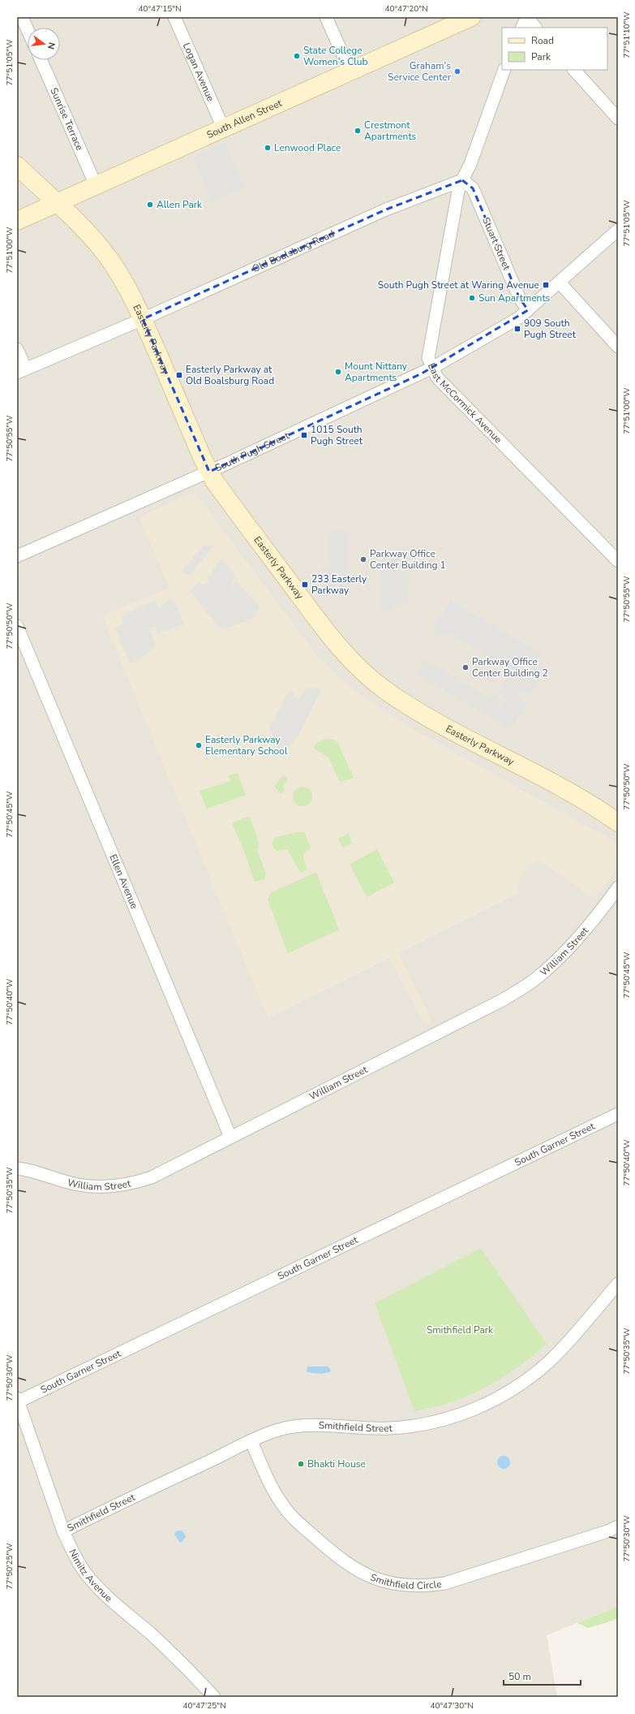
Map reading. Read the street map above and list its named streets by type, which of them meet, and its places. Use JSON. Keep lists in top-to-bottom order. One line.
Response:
{"streets":{"main road":["South Allen Street","Easterly Parkway"],"street":["Logan Avenue","Sunrise Terrace","Stuart Street","Old Boalsburg Road","East McCormick Avenue","South Pugh Street","Ellen Avenue","William Street","South Garner Street","Smithfield Street","Nimitz Avenue","Smithfield Circle"]},"crossings":[["Logan Avenue","South Allen Street"],["South Allen Street","Sunrise Terrace"],["South Allen Street","Easterly Parkway"],["Stuart Street","Old Boalsburg Road"],["Stuart Street","East McCormick Avenue"],["Stuart Street","South Pugh Street"],["Old Boalsburg Road","Easterly Parkway"],["Old Boalsburg Road","East McCormick Avenue"],["Easterly Parkway","South Pugh Street"],["East McCormick Avenue","South Pugh Street"],["Ellen Avenue","William Street"],["South Garner Street","Nimitz Avenue"],["Smithfield Street","Nimitz Avenue"],["Smithfield Street","Smithfield Circle"]],"parks":["Smithfield Park"],"places":{"other":["State College Women's Club","Graham's Service Center","Crestmont Apartments","Lenwood Place","Allen Park","Sun Apartments","Mount Nittany Apartments","Parkway Office Center Building 1","Parkway Office Center Building 2","Easterly Parkway Elementary School","Bhakti House"],"transit":["South Pugh Street at Waring Avenue","909 South Pugh Street","Easterly Parkway at Old Boalsburg Road","1015 South Pugh Street","233 Easterly Parkway"]},"legend":["Road","Park"],"scale_bar":"50 m","north":"right","coordinates":["40°47'15\"N","40°47'20\"N","77°51'10\"W","77°51'05\"W","77°51'00\"W","77°50'55\"W","77°50'50\"W","77°50'45\"W","77°50'40\"W","77°50'35\"W","77°50'30\"W","77°50'25\"W","40°47'25\"N","40°47'30\"N"]}
